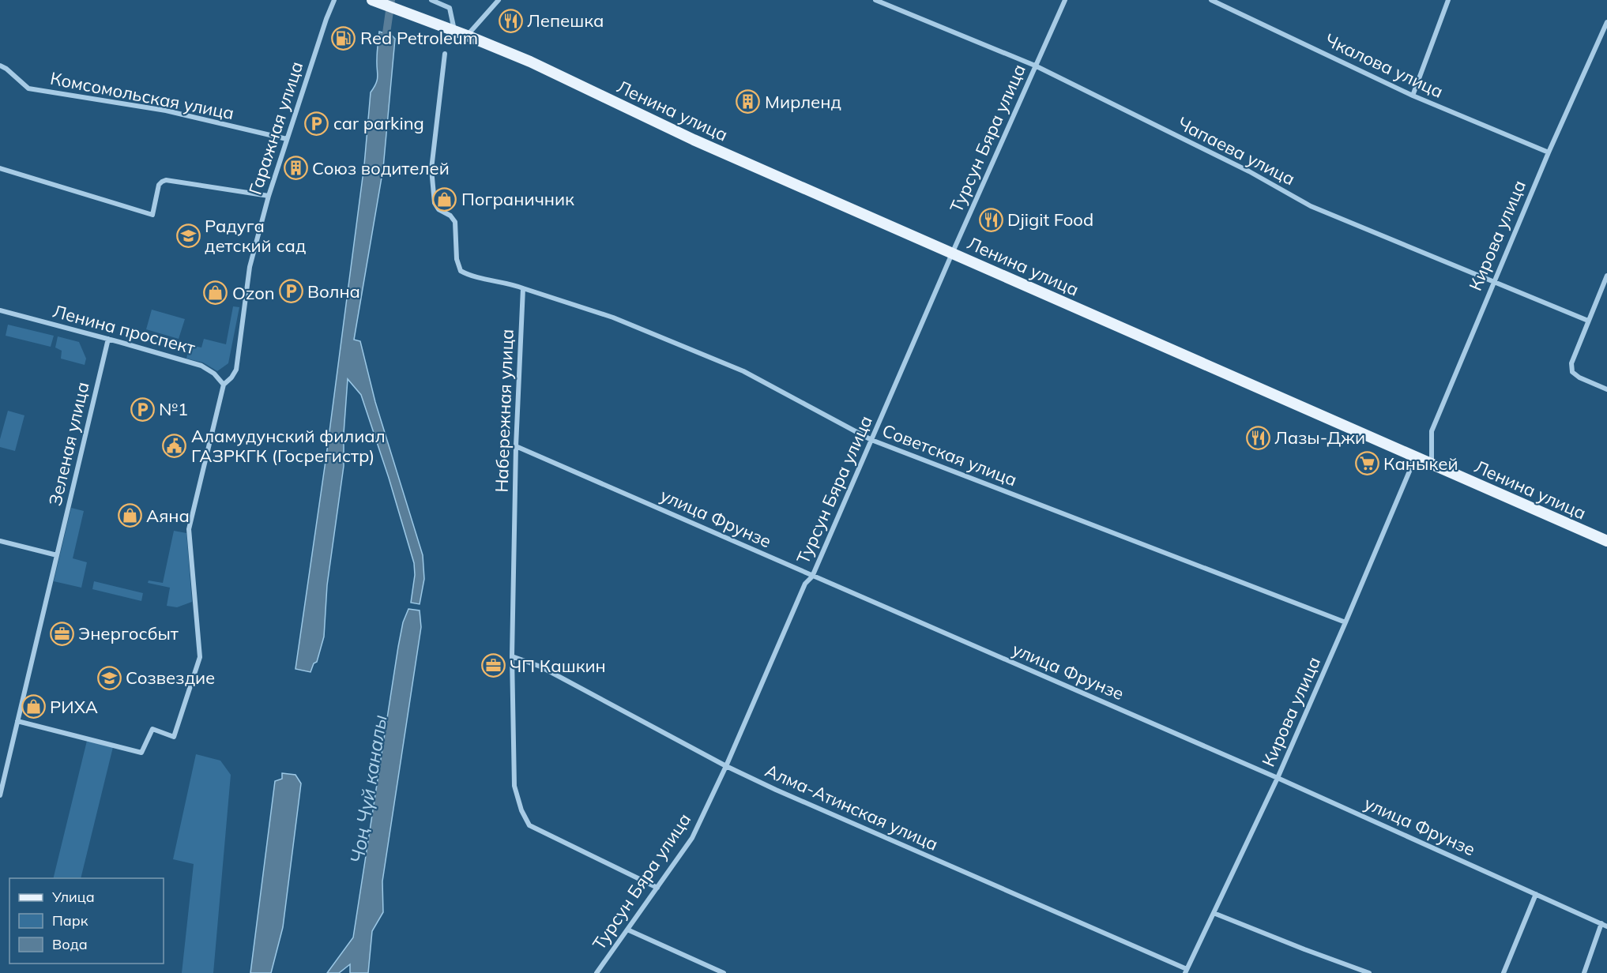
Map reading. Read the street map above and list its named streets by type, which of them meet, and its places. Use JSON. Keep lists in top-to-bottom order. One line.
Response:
{"streets":{"main road":["Ленина улица"],"street":["Чкалова улица","Комсомольская улица","Гаражная улица","Турсун Бяра улица","Чапаева улица","Кирова улица","Ленина проспект","Набережная улица","Зеленая улица","Советская улица","улица Фрунзе","Алма-Атинская улица"]},"crossings":[["Чкалова улица","Кирова улица"],["Комсомольская улица","Гаражная улица"],["Ленина улица","Турсун Бяра улица"],["Ленина улица","Кирова улица"],["Гаражная улица","Ленина проспект"],["Турсун Бяра улица","Чапаева улица"],["Турсун Бяра улица","Набережная улица"],["Турсун Бяра улица","Советская улица"],["Турсун Бяра улица","улица Фрунзе"],["Турсун Бяра улица","Алма-Атинская улица"],["Чапаева улица","Кирова улица"],["Кирова улица","Советская улица"],["Кирова улица","улица Фрунзе"],["Кирова улица","Алма-Атинская улица"],["Ленина проспект","Зеленая улица"],["Набережная улица","Советская улица"],["Набережная улица","улица Фрунзе"],["Набережная улица","Алма-Атинская улица"]],"water":["Чоң Чүй каналы"],"places":{"restaurant":["Лепешка","Djigit Food","Лазы-Джи"],"fuel station":["Red Petroleum"],"building":["Мирленд","Союз водителей"],"parking":["car parking","Волна","№1"],"shop":["Пограничник","Ozon","Аяна","РИХА"],"school or university":["Радуга детский сад","Созвездие"],"public building":["Аламудунский филиал ГАЗРКГК (Госрегистр)"],"supermarket":["Каныкей"],"office":["Энергосбыт","ЧП Кашкин"]},"legend":["Улица","Парк","Вода"]}
